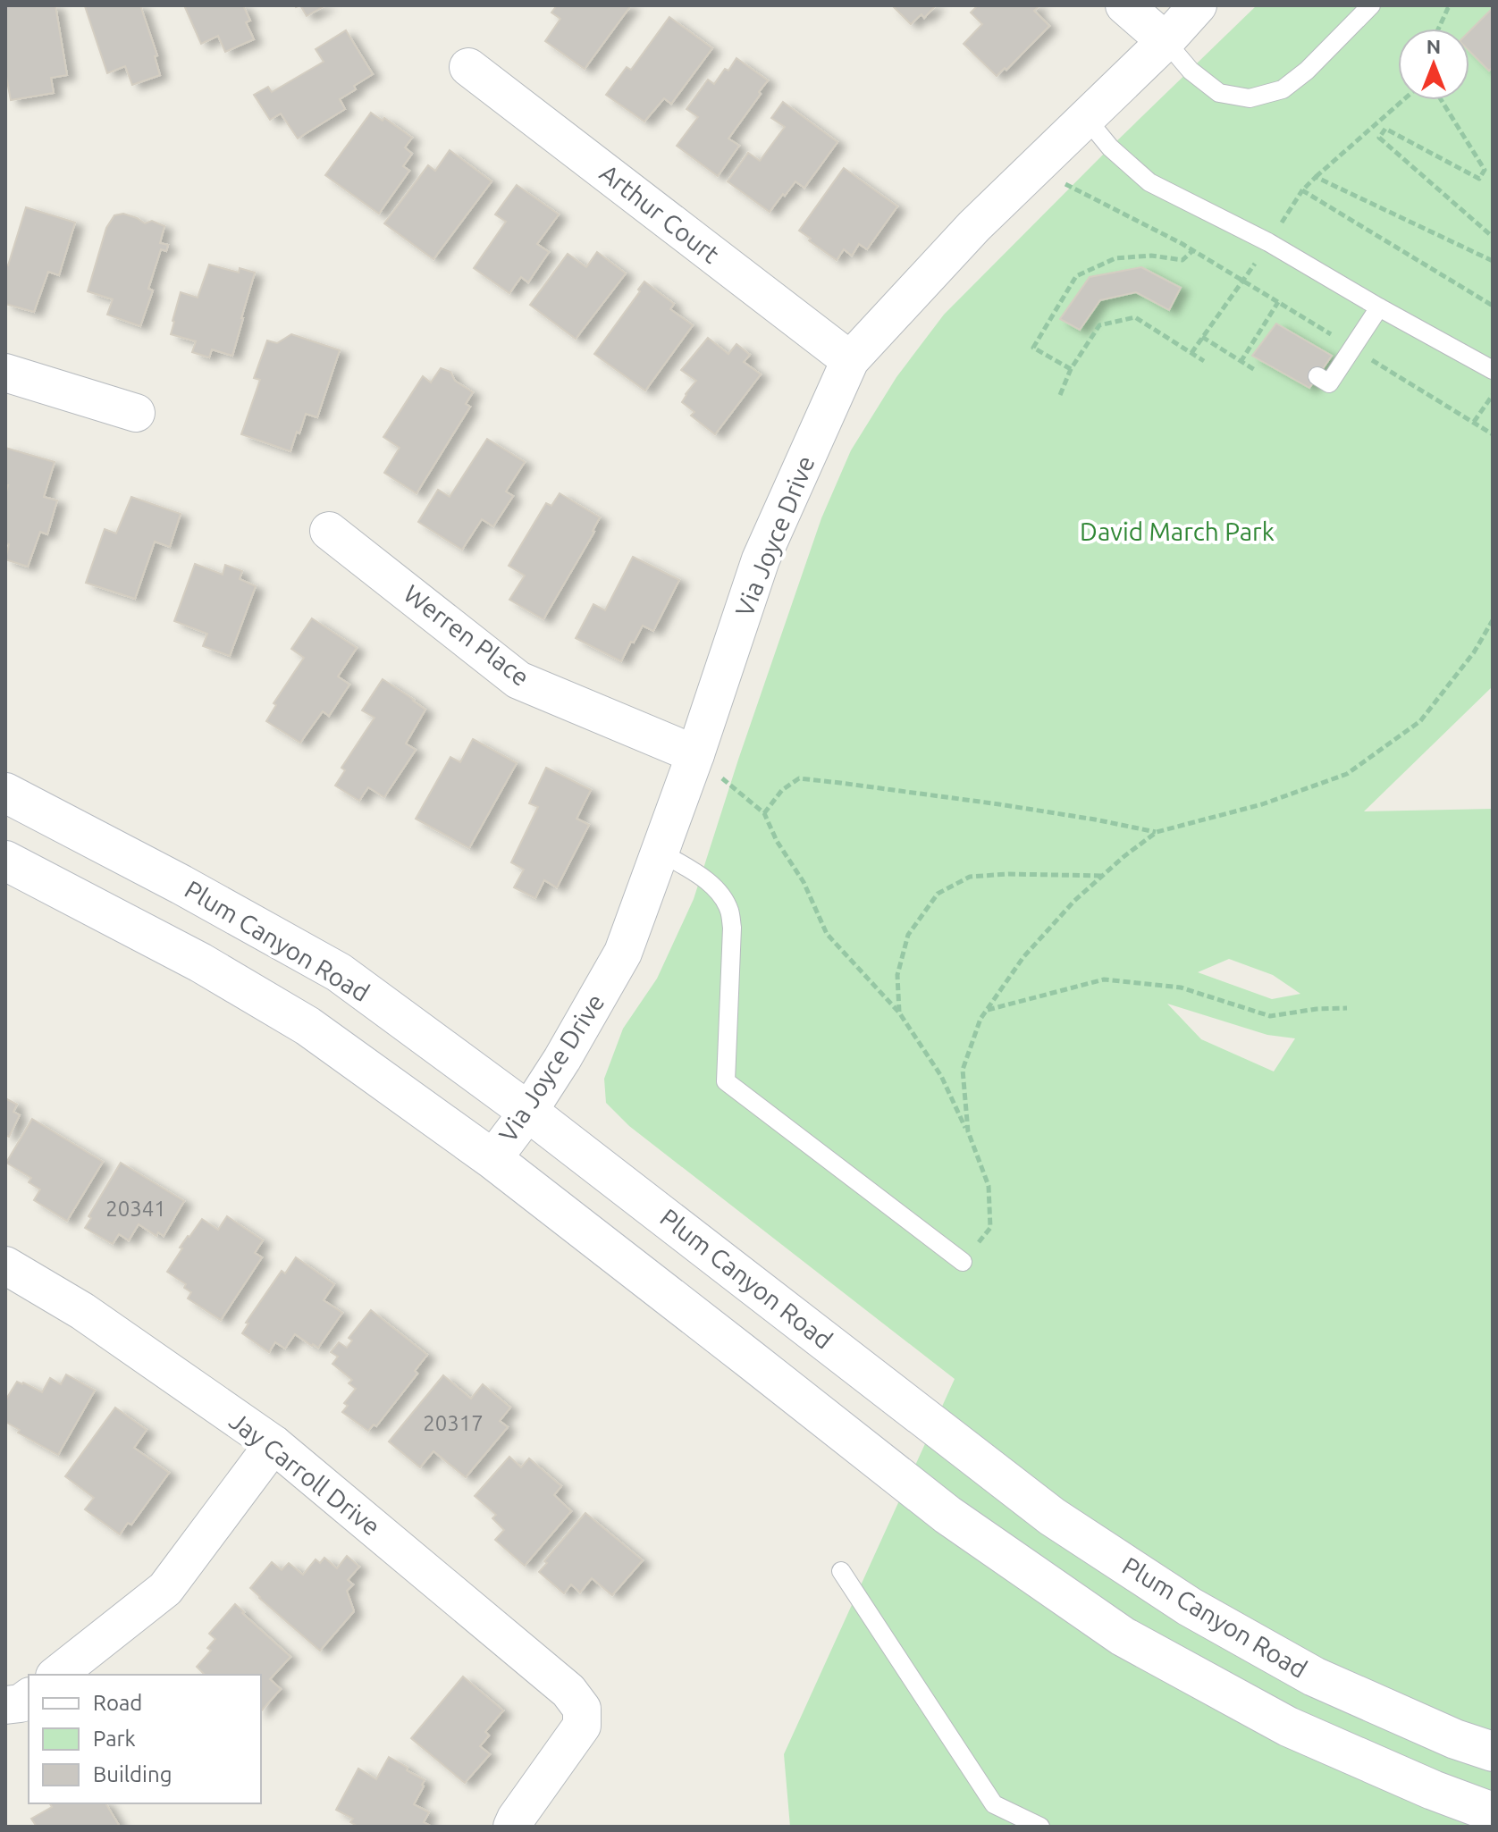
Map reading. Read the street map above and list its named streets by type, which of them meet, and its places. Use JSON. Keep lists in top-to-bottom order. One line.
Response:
{"streets":{"main road":["Plum Canyon Road"],"street":["Arthur Court","Via Joyce Drive","Werren Place","Jay Carroll Drive"]},"crossings":[["Arthur Court","Via Joyce Drive"],["Via Joyce Drive","Werren Place"],["Via Joyce Drive","Plum Canyon Road"]],"parks":["David March Park"],"house_numbers":["20341","20317"],"legend":["Road","Park","Building"],"north":"top"}
